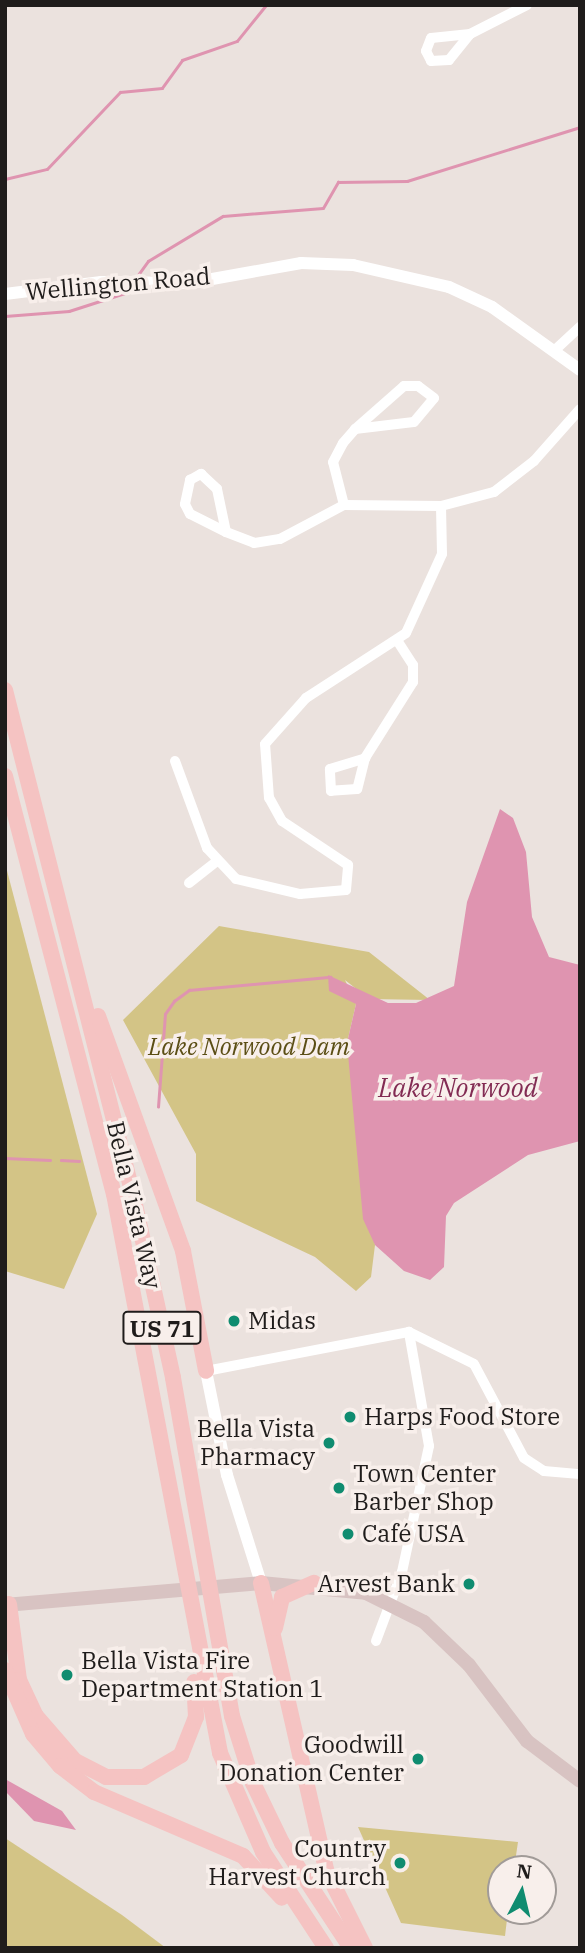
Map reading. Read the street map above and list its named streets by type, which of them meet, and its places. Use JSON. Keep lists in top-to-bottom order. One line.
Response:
{"streets":{"main road":["Bella Vista Way","US 71"],"street":["Wellington Road"]},"water":["Lake Norwood"],"parks":["Lake Norwood Dam"],"places":["Midas","Harps Food Store","Bella Vista Pharmacy","Town Center Barber Shop","Café USA","Arvest Bank","Bella Vista Fire Department Station 1","Goodwill Donation Center","Country Harvest Church"],"north":"top"}
